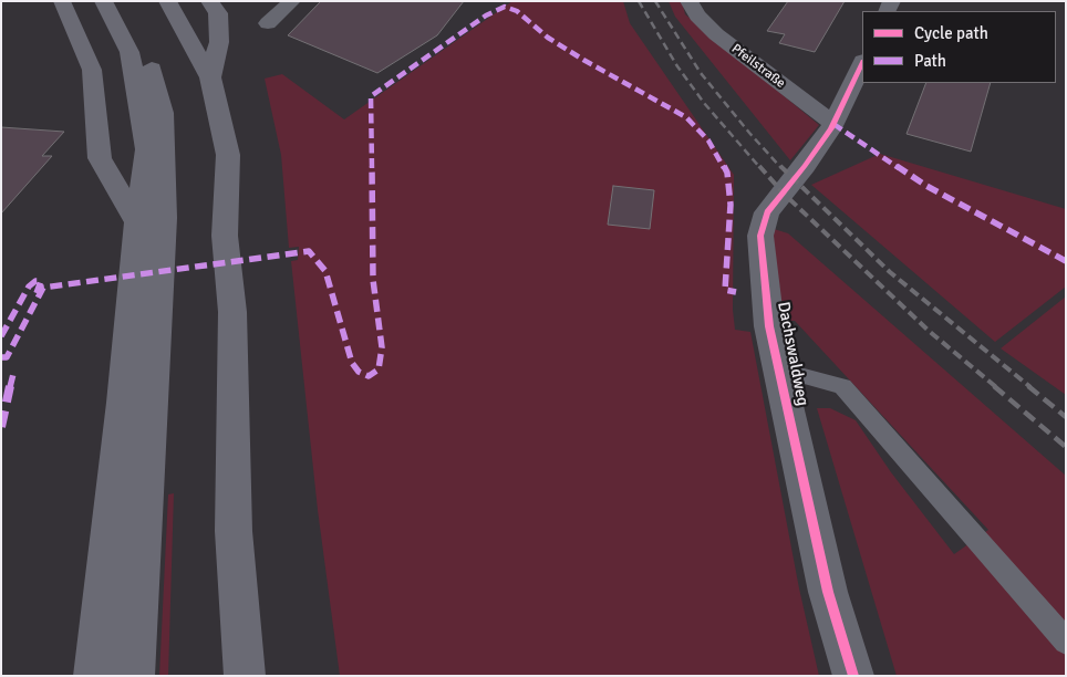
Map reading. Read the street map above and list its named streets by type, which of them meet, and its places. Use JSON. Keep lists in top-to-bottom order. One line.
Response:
{"streets":{"street":["Pfeilstraße","Dachswaldweg"]},"crossings":[["Pfeilstraße","Dachswaldweg"]],"legend":["Cycle path","Path"]}
